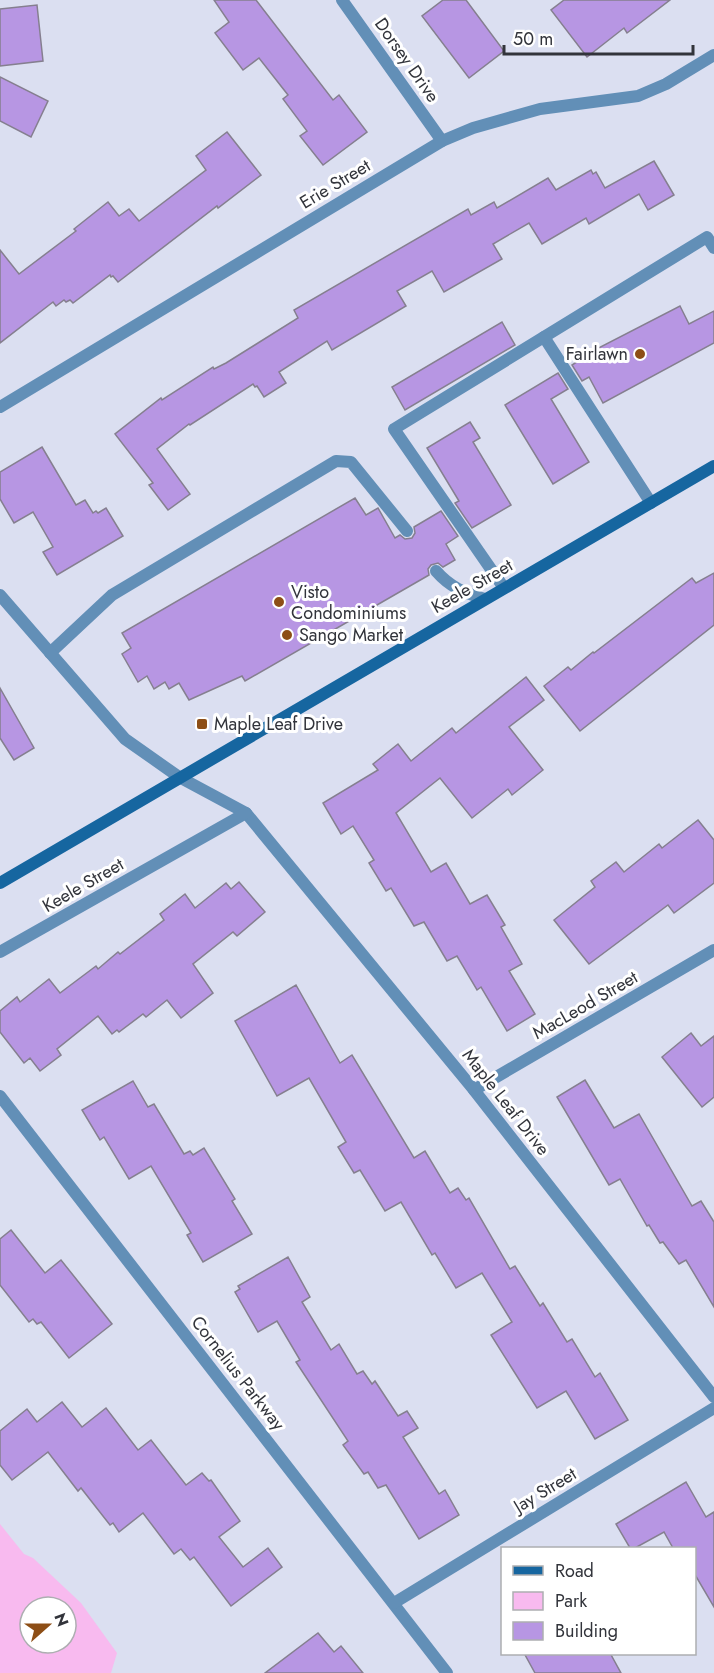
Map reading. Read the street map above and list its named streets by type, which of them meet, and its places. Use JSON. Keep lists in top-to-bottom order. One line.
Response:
{"streets":{"main road":["Keele Street"],"street":["Dorsey Drive","Erie Street","MacLeod Street","Maple Leaf Drive","Cornelius Parkway","Jay Street"]},"crossings":[["Dorsey Drive","Erie Street"],["Keele Street","Maple Leaf Drive"],["MacLeod Street","Maple Leaf Drive"],["Cornelius Parkway","Jay Street"]],"places":{"other":["Fairlawn","Visto Condominiums","Sango Market"],"transit":["Maple Leaf Drive"]},"legend":["Road","Park","Building"],"scale_bar":"50 m","north":"right"}
